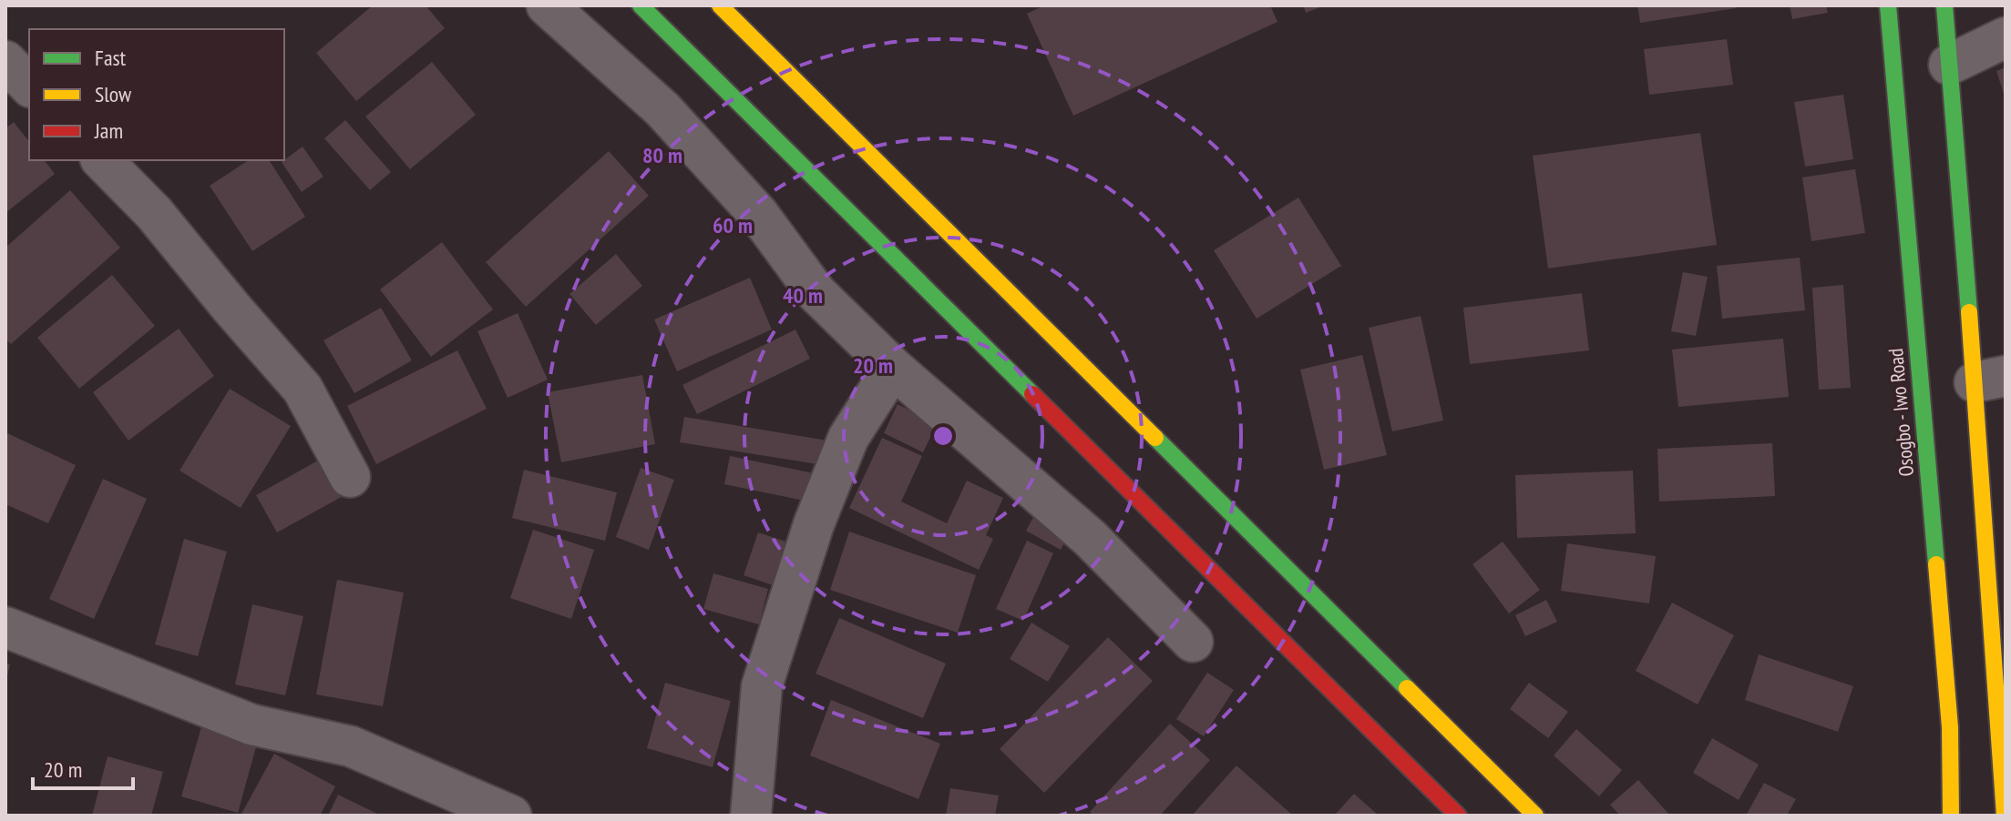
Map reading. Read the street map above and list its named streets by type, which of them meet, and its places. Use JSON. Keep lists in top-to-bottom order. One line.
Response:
{"streets":{"main road":["Osogbo - Iwo Road"]},"legend":["Fast","Slow","Jam"],"scale_bar":"20 m","rings":["80 m","60 m","40 m","20 m"]}
